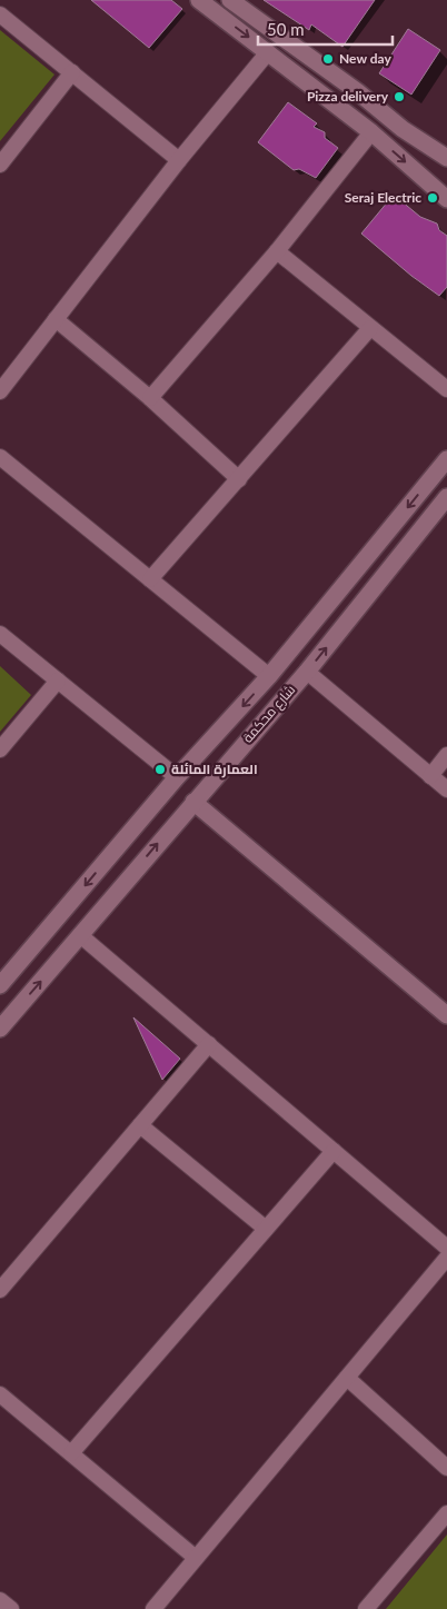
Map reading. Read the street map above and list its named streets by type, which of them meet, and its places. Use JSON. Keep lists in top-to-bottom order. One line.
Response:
{"streets":{"main road":["شارع محكمة"]},"places":["New day","Pizza delivery","Seraj Electric","العمارة المائلة"],"scale_bar":"50 m"}
